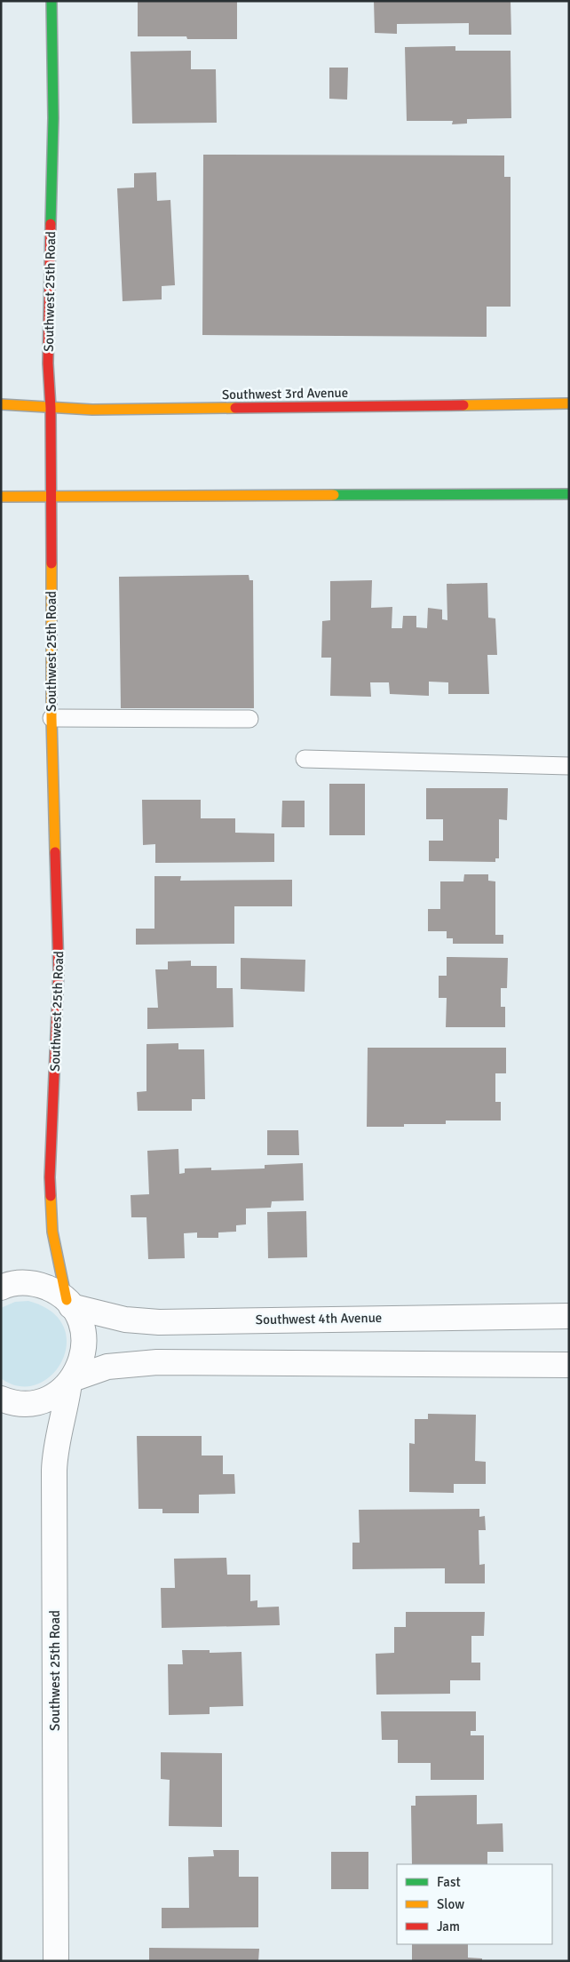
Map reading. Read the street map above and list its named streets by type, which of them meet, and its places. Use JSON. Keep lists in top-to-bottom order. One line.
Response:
{"streets":{"main road":["Southwest 25th Road","Southwest 3rd Avenue"],"street":["Southwest 4th Avenue"]},"crossings":[["Southwest 25th Road","Southwest 3rd Avenue"],["Southwest 25th Road","Southwest 4th Avenue"]],"legend":["Fast","Slow","Jam"]}
